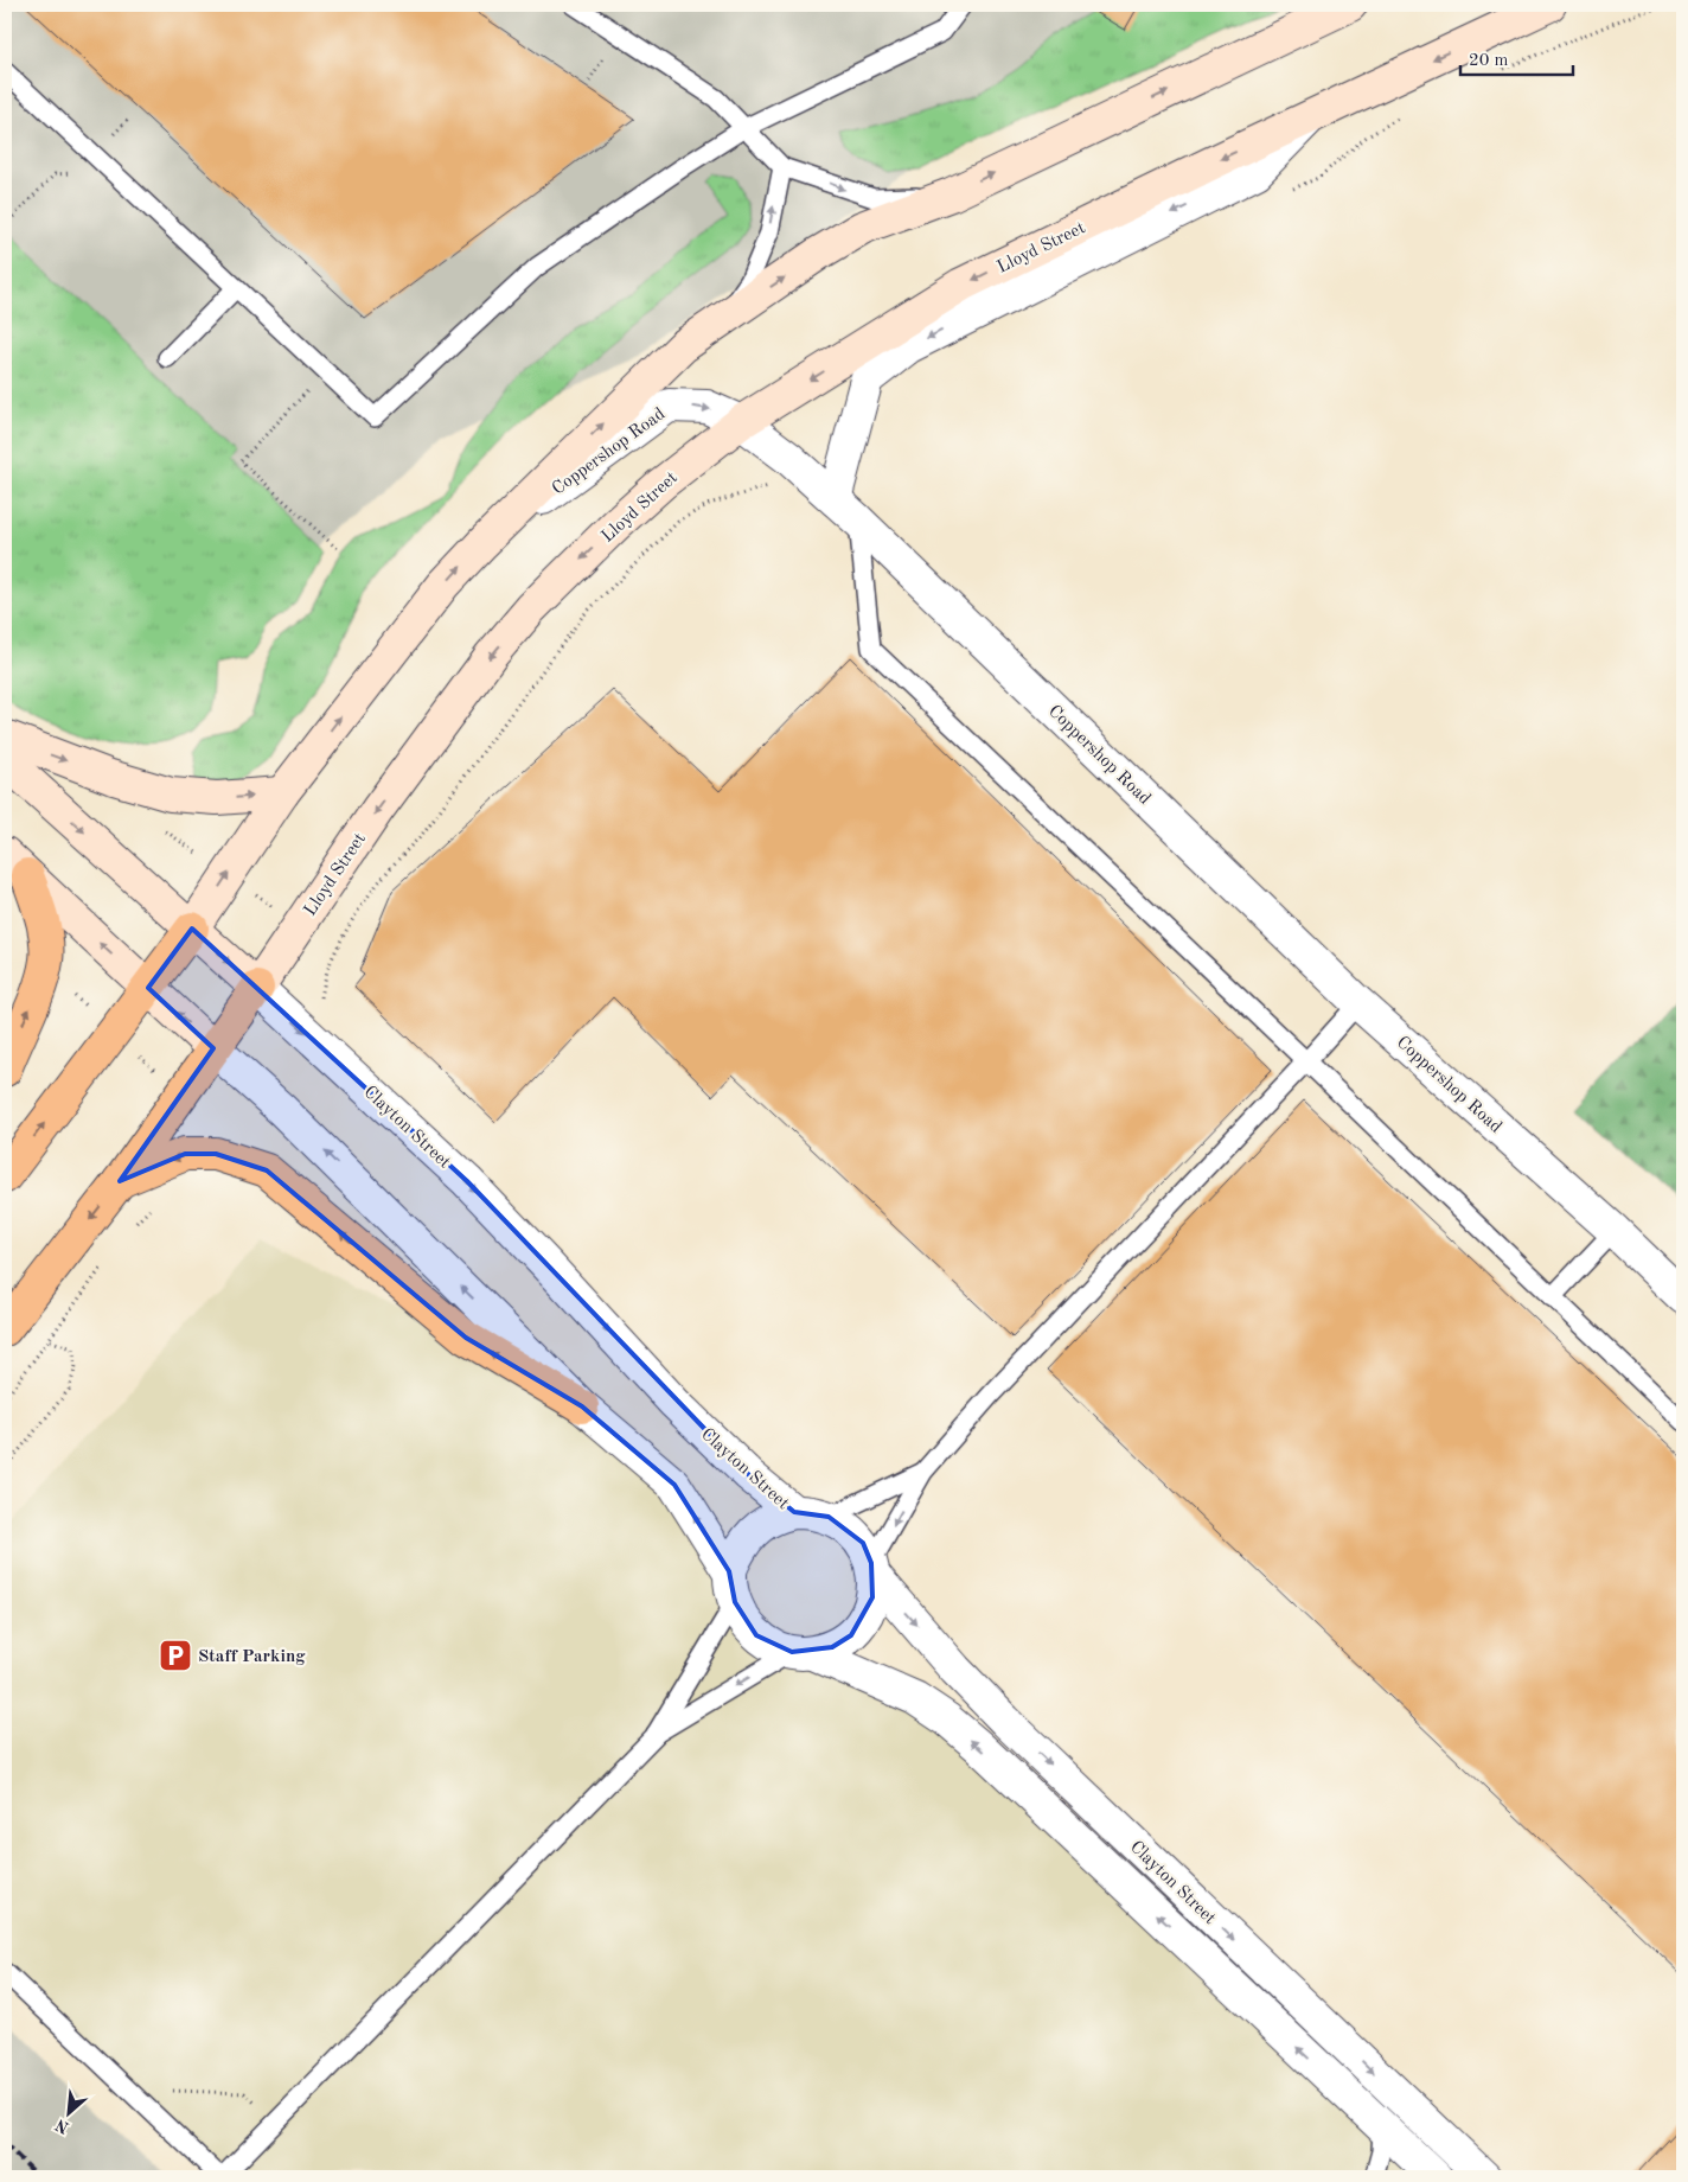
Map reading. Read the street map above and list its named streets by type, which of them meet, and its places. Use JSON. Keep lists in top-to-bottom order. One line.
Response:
{"streets":{"main road":["Lloyd Street","Clayton Street"],"street":["Coppershop Road"]},"crossings":[["Lloyd Street","Coppershop Road"],["Lloyd Street","Clayton Street"]],"places":{"parking":["Staff Parking"]},"scale_bar":"20 m","north":"bottom left"}
